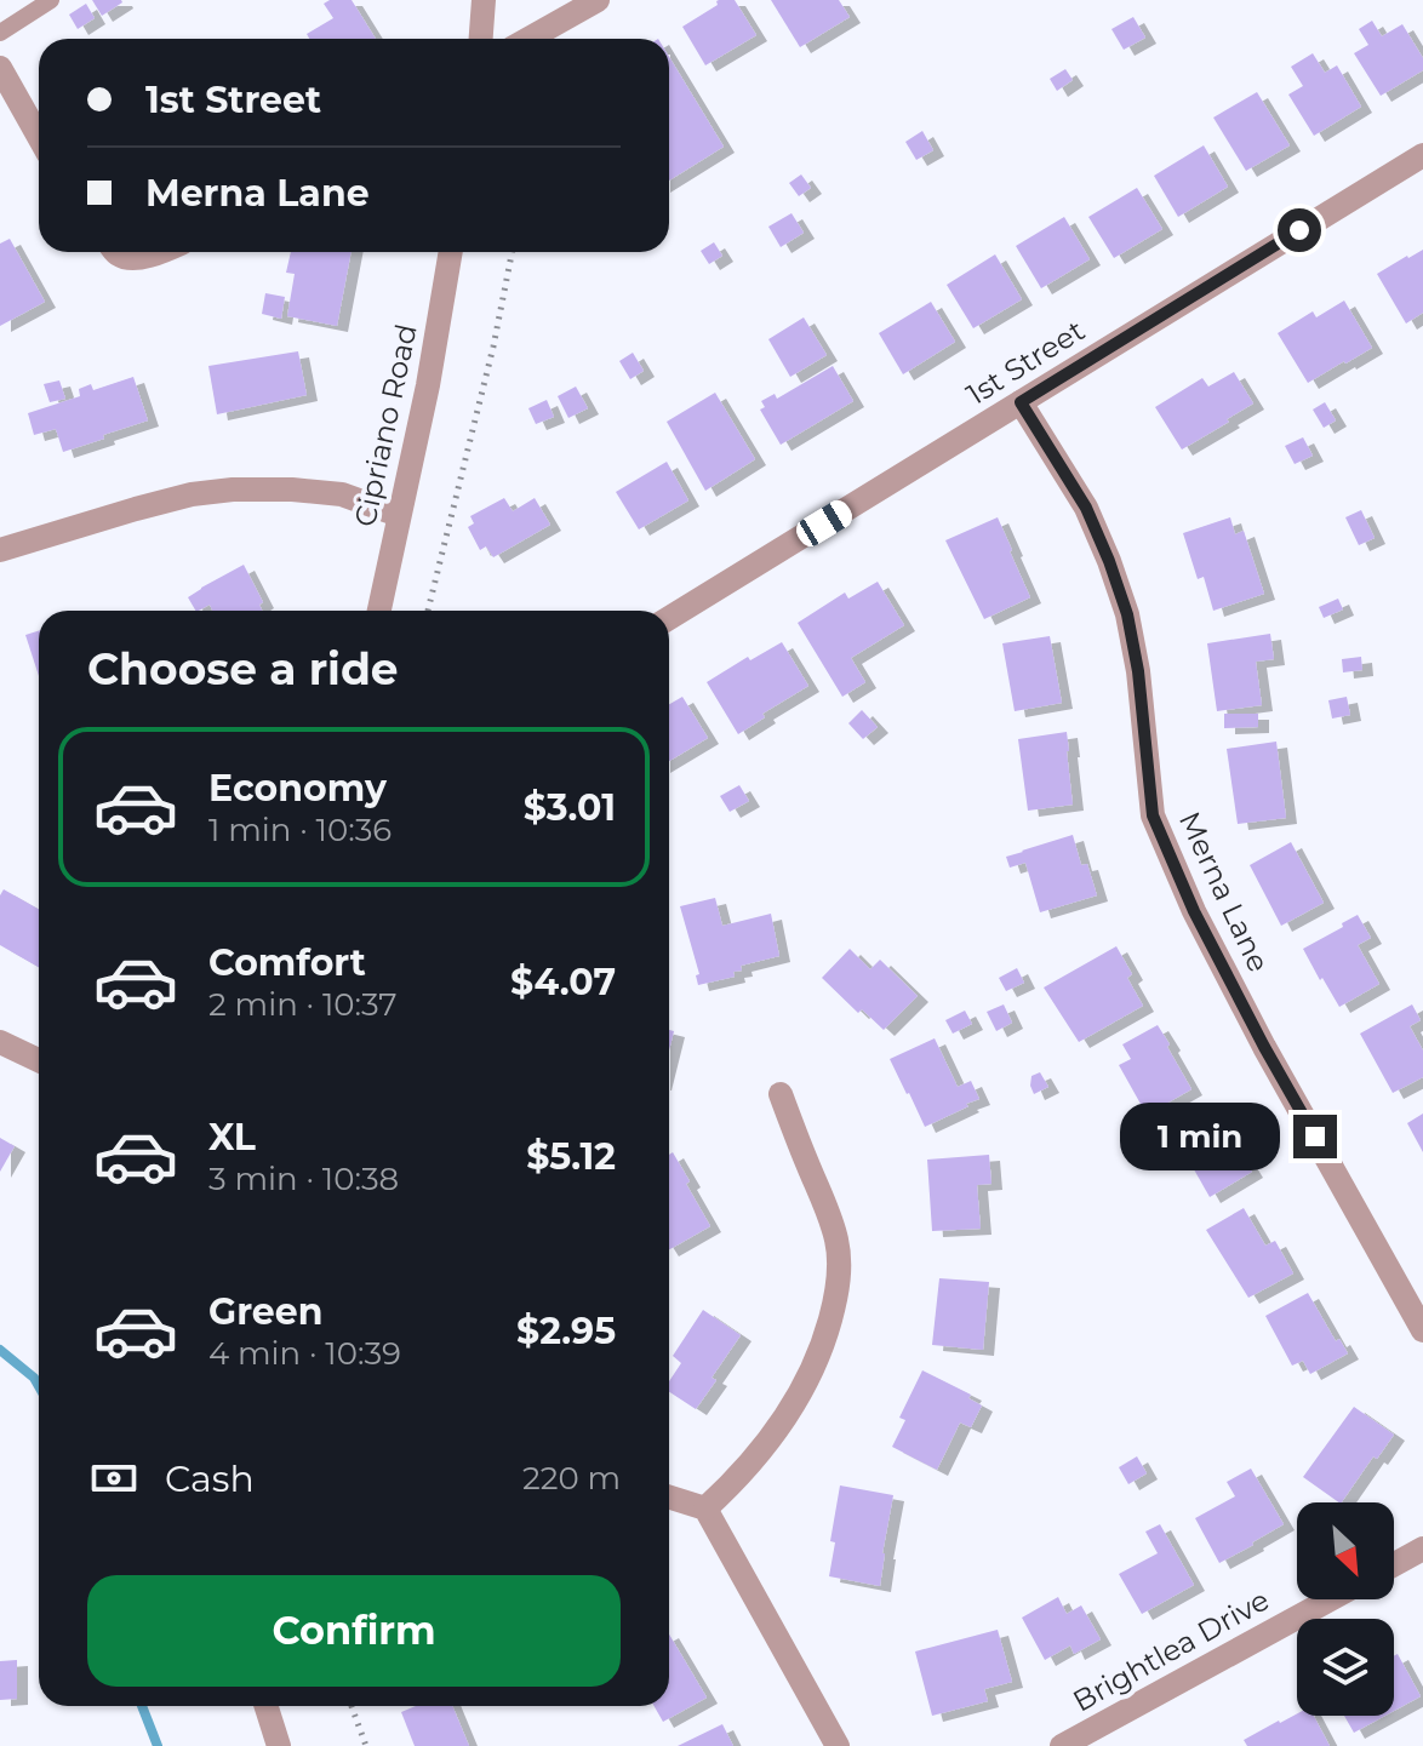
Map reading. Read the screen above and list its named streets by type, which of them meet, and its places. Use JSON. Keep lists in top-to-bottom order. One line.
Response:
{"streets":{"street":["1st Street","Cipriano Road","Merna Lane","Brightlea Drive"]},"crossings":[["1st Street","Merna Lane"]],"north":"bottom right","page":{"banner":["1st Street","Merna Lane"],"heading":"Choose a ride","list":[{"name":"Economy","note":"1 min · 10:36","value":"$3.01"},{"name":"Comfort","note":"2 min · 10:37","value":"$4.07"},{"name":"XL","note":"3 min · 10:38","value":"$5.12"},{"name":"Green","note":"4 min · 10:39","value":"$2.95"}],"bubble":"1 min","pay":["Cash","220 m"],"buttons":"Confirm"}}
